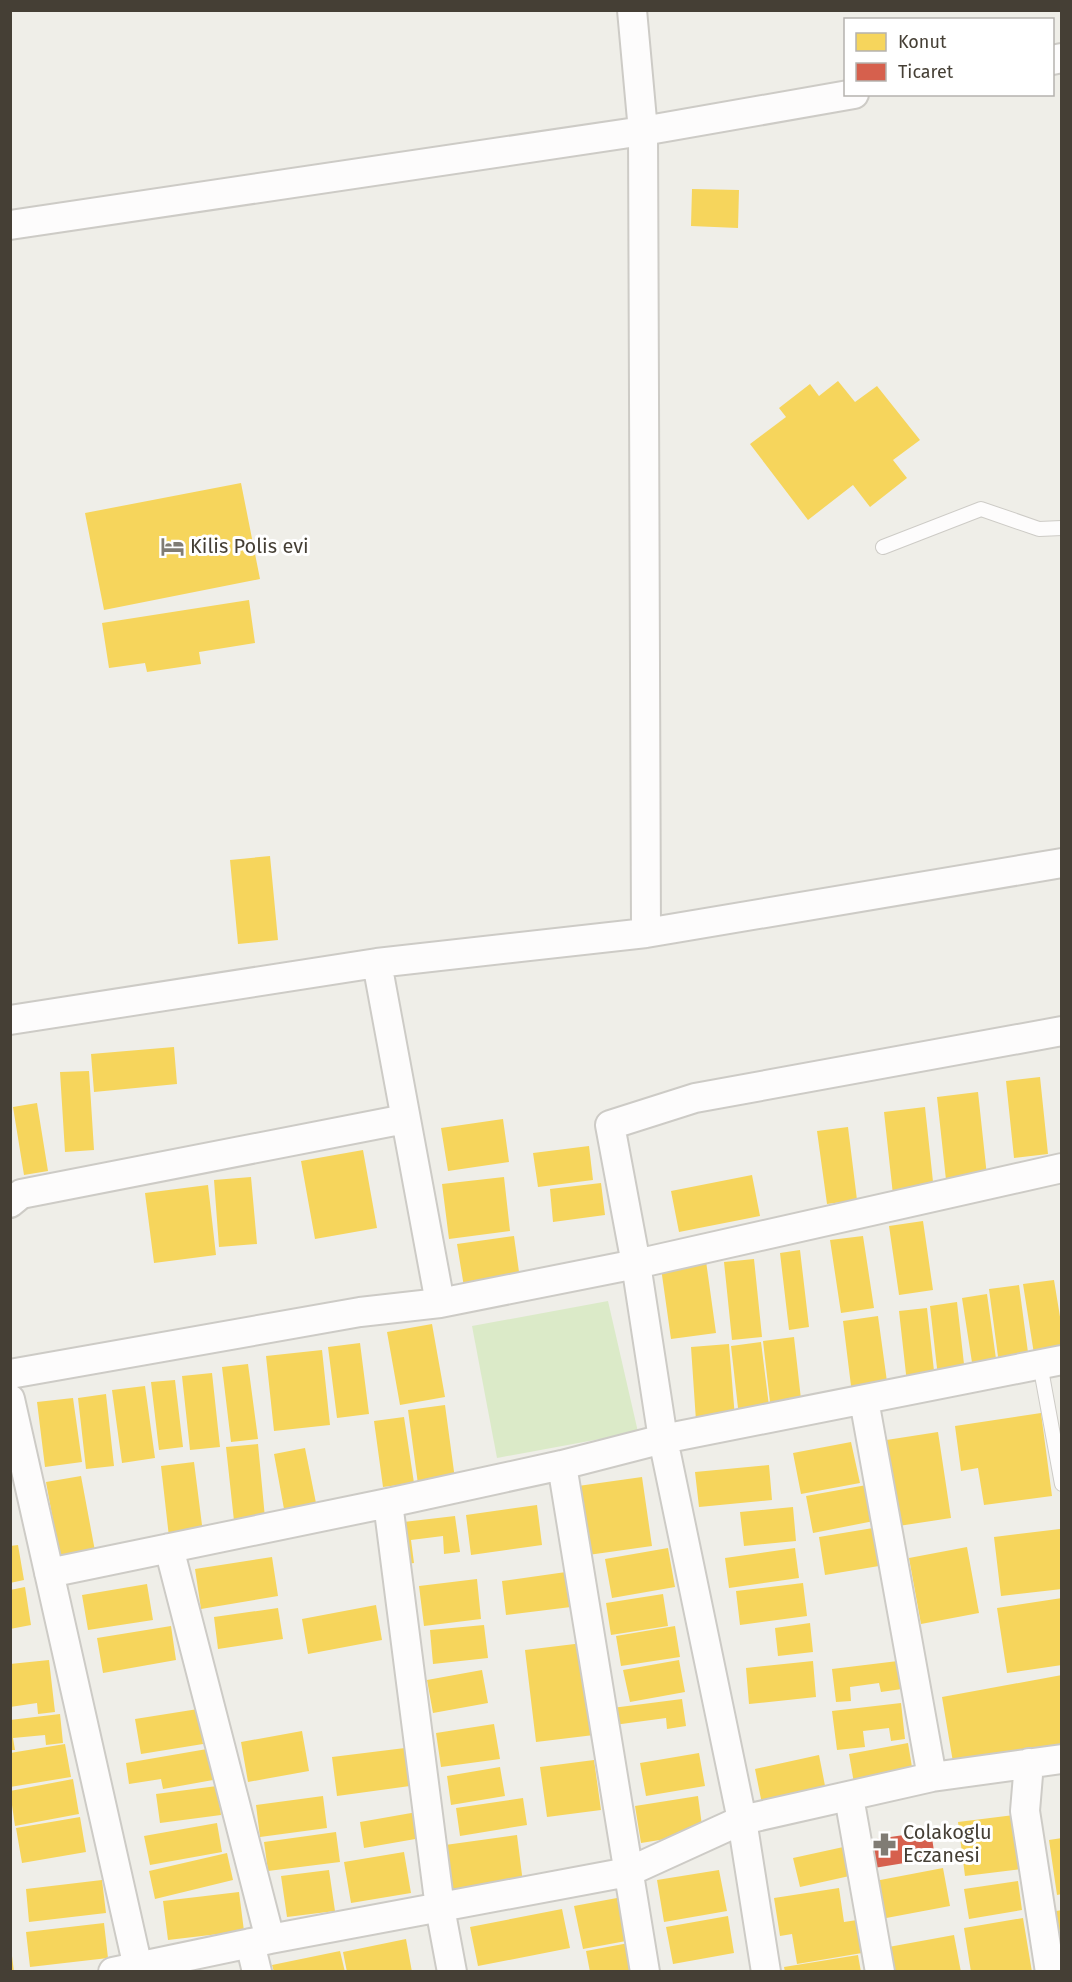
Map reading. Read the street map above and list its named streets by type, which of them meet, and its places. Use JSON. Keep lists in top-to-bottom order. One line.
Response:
{"places":{"hotel":["Kilis Polis evi"],"pharmacy":["Colakoglu Eczanesi"]},"legend":["Konut","Ticaret"]}
